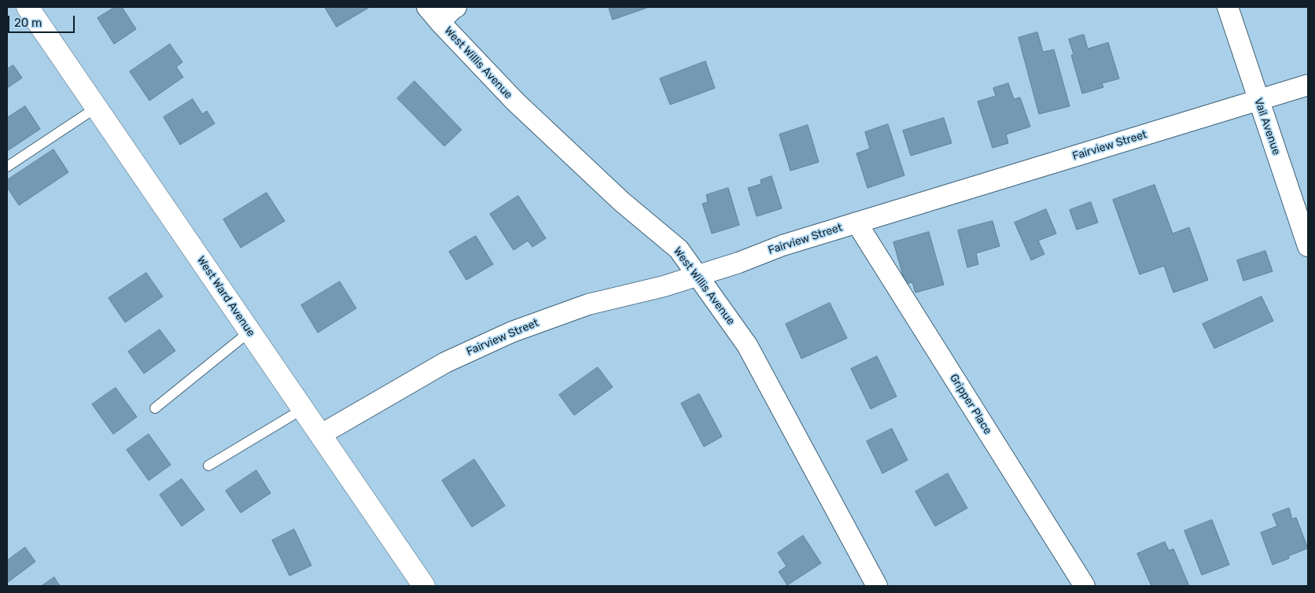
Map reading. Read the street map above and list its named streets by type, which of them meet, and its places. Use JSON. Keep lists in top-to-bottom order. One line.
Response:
{"streets":{"street":["West Willis Avenue","Vail Avenue","Fairview Street","West Ward Avenue","Gripper Place"]},"crossings":[["West Willis Avenue","Fairview Street"],["Vail Avenue","Fairview Street"],["Fairview Street","West Ward Avenue"],["Fairview Street","Gripper Place"]],"scale_bar":"20 m"}
